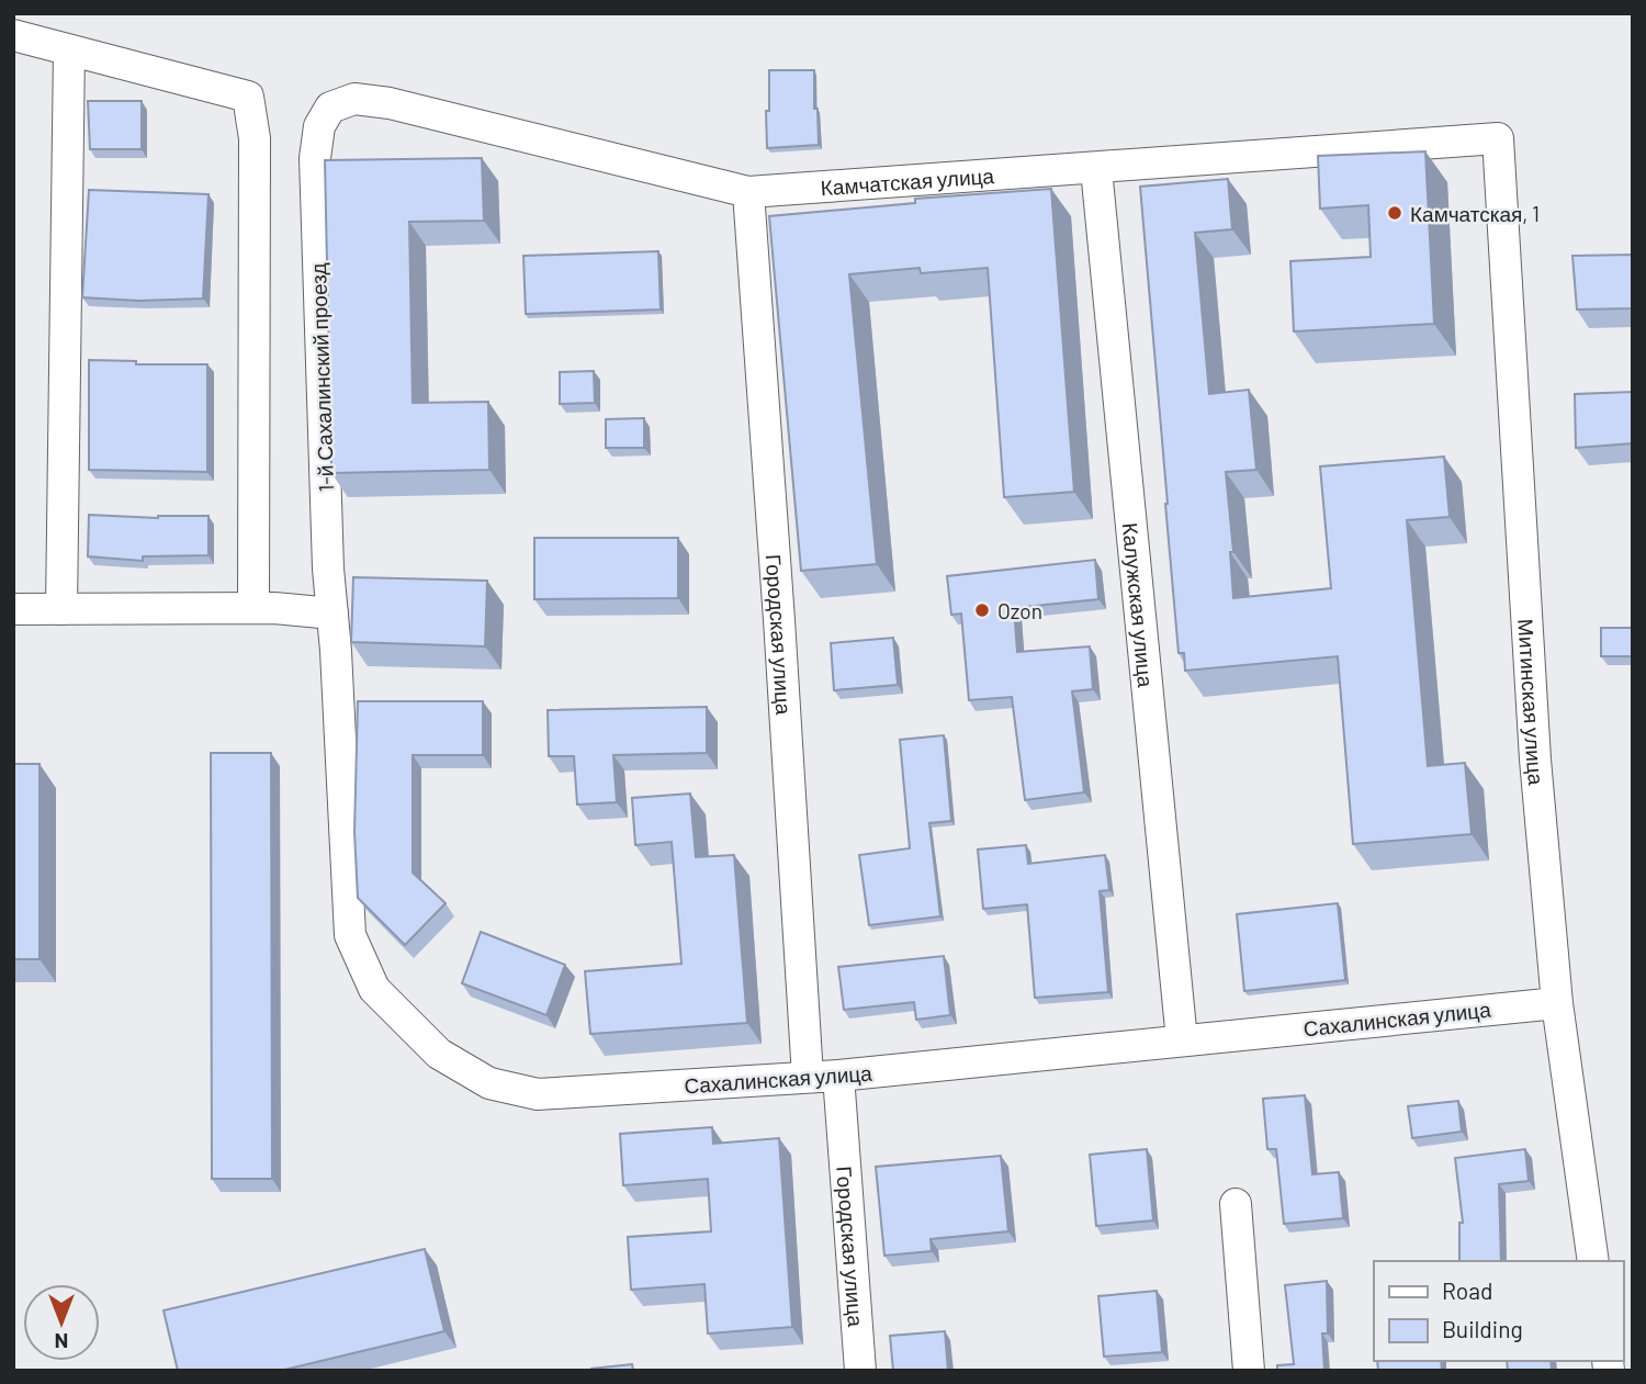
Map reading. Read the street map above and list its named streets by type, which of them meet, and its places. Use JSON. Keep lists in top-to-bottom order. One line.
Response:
{"streets":{"street":["Камчатская улица","1-й Сахалинский проезд","Калужская улица","Городская улица","Митинская улица","Сахалинская улица"]},"crossings":[["Камчатская улица","1-й Сахалинский проезд"],["Камчатская улица","Калужская улица"],["Камчатская улица","Городская улица"],["Камчатская улица","Митинская улица"],["1-й Сахалинский проезд","Сахалинская улица"],["Калужская улица","Сахалинская улица"],["Городская улица","Сахалинская улица"],["Митинская улица","Сахалинская улица"]],"places":["Камчатская, 1","Ozon"],"legend":["Road","Building"],"north":"bottom"}
